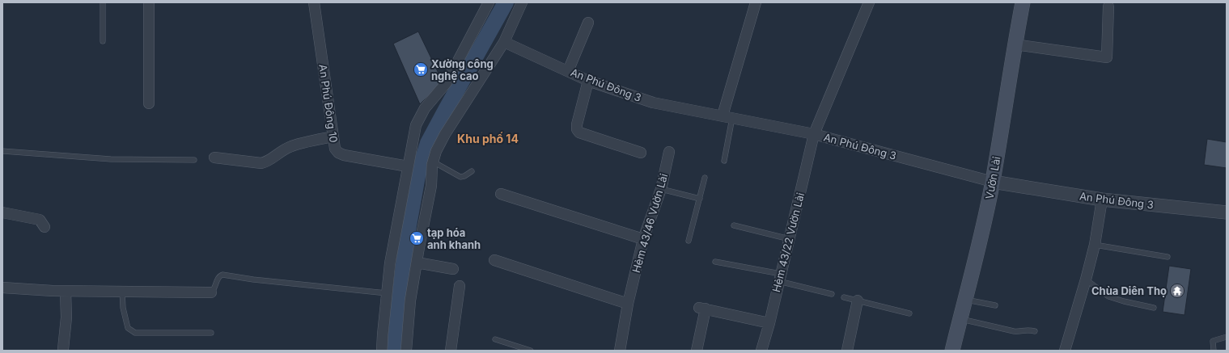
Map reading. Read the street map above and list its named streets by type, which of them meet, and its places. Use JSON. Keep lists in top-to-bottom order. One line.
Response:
{"streets":{"main road":["Vườn Lài"],"street":["An Phú Đông 3","An Phú Đông 10","Hẻm 43/46 Vườn Lài","Hẻm 43/22 Vườn Lài"]},"crossings":[["An Phú Đông 3","Vườn Lài"],["An Phú Đông 3","Hẻm 43/22 Vườn Lài"]],"districts":["Khu phố 14"],"places":{"supermarket":["Xường công nghệ cao","tạp hóa anh khanh"],"temple":["Chùa Diên Thọ"]}}
